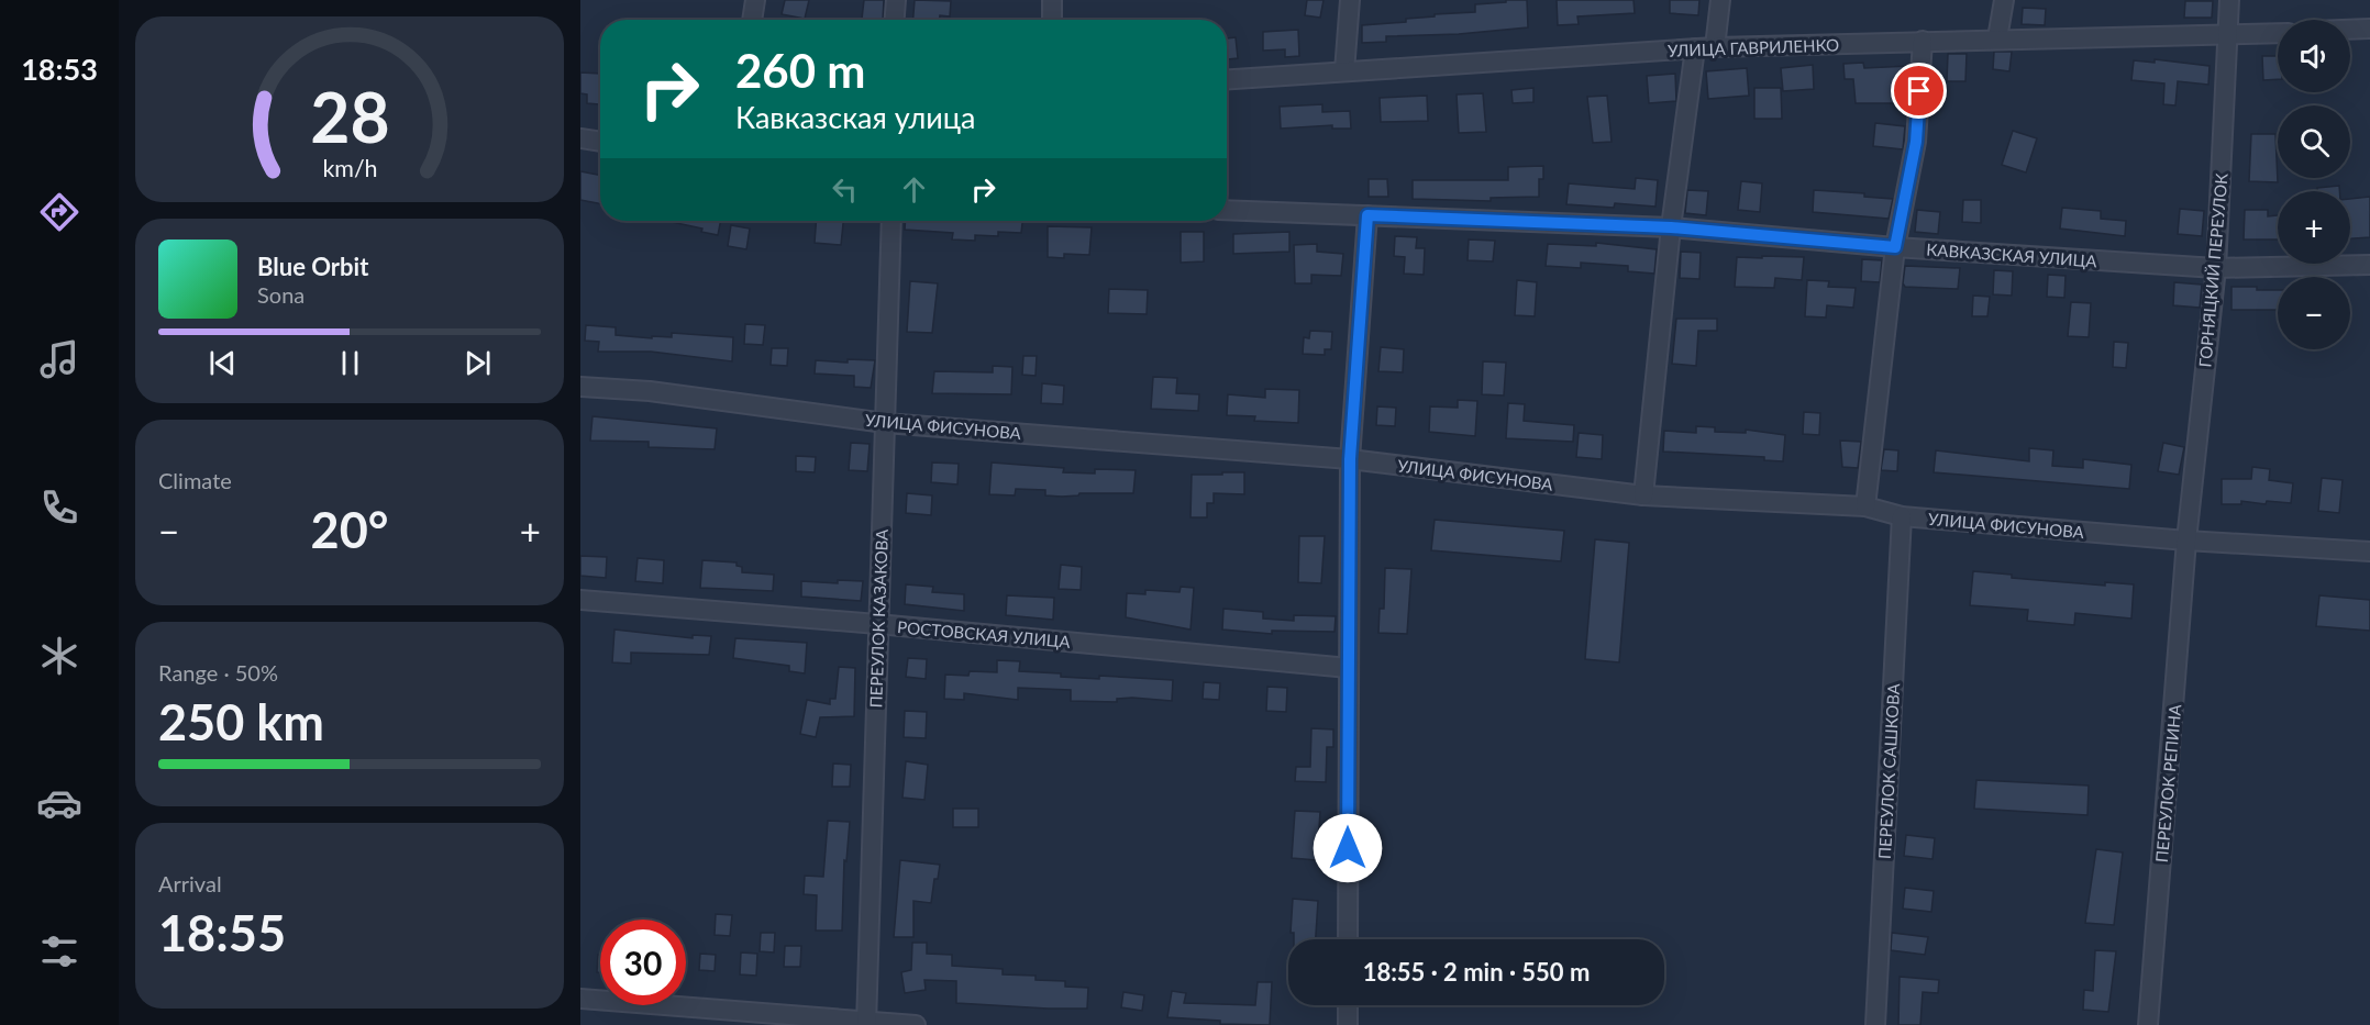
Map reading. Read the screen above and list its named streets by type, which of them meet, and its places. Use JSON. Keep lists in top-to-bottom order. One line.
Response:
{"streets":{"street":["УЛИЦА ГАВРИЛЕНКО","КАВКАЗСКАЯ УЛИЦА","ГОРНЯЦКИЙ ПЕРЕУЛОК","УЛИЦА ФИСУНОВА","ПЕРЕУЛОК КАЗАКОВА","РОСТОВСКАЯ УЛИЦА","ПЕРЕУЛОК САШКОВА","ПЕРЕУЛОК РЕПИНА"]},"crossings":[["УЛИЦА ГАВРИЛЕНКО","ГОРНЯЦКИЙ ПЕРЕУЛОК"],["КАВКАЗСКАЯ УЛИЦА","ГОРНЯЦКИЙ ПЕРЕУЛОК"],["ГОРНЯЦКИЙ ПЕРЕУЛОК","УЛИЦА ФИСУНОВА"],["ГОРНЯЦКИЙ ПЕРЕУЛОК","ПЕРЕУЛОК РЕПИНА"],["УЛИЦА ФИСУНОВА","ПЕРЕУЛОК КАЗАКОВА"],["УЛИЦА ФИСУНОВА","ПЕРЕУЛОК САШКОВА"],["УЛИЦА ФИСУНОВА","ПЕРЕУЛОК РЕПИНА"],["ПЕРЕУЛОК КАЗАКОВА","РОСТОВСКАЯ УЛИЦА"]],"page":{"tabs":"18:53","map_buttons":["+","−"],"turn":["260 m","Кавказская улица"],"song":["Blue Orbit","Sona"],"tile":["Climate",["Range · 50%","250 km"],["Arrival","18:55"]],"heat":["−","20°","+"],"limit":"30","trip":"18:55 · 2 min · 550 m","gauge":["28","km/h"]}}
